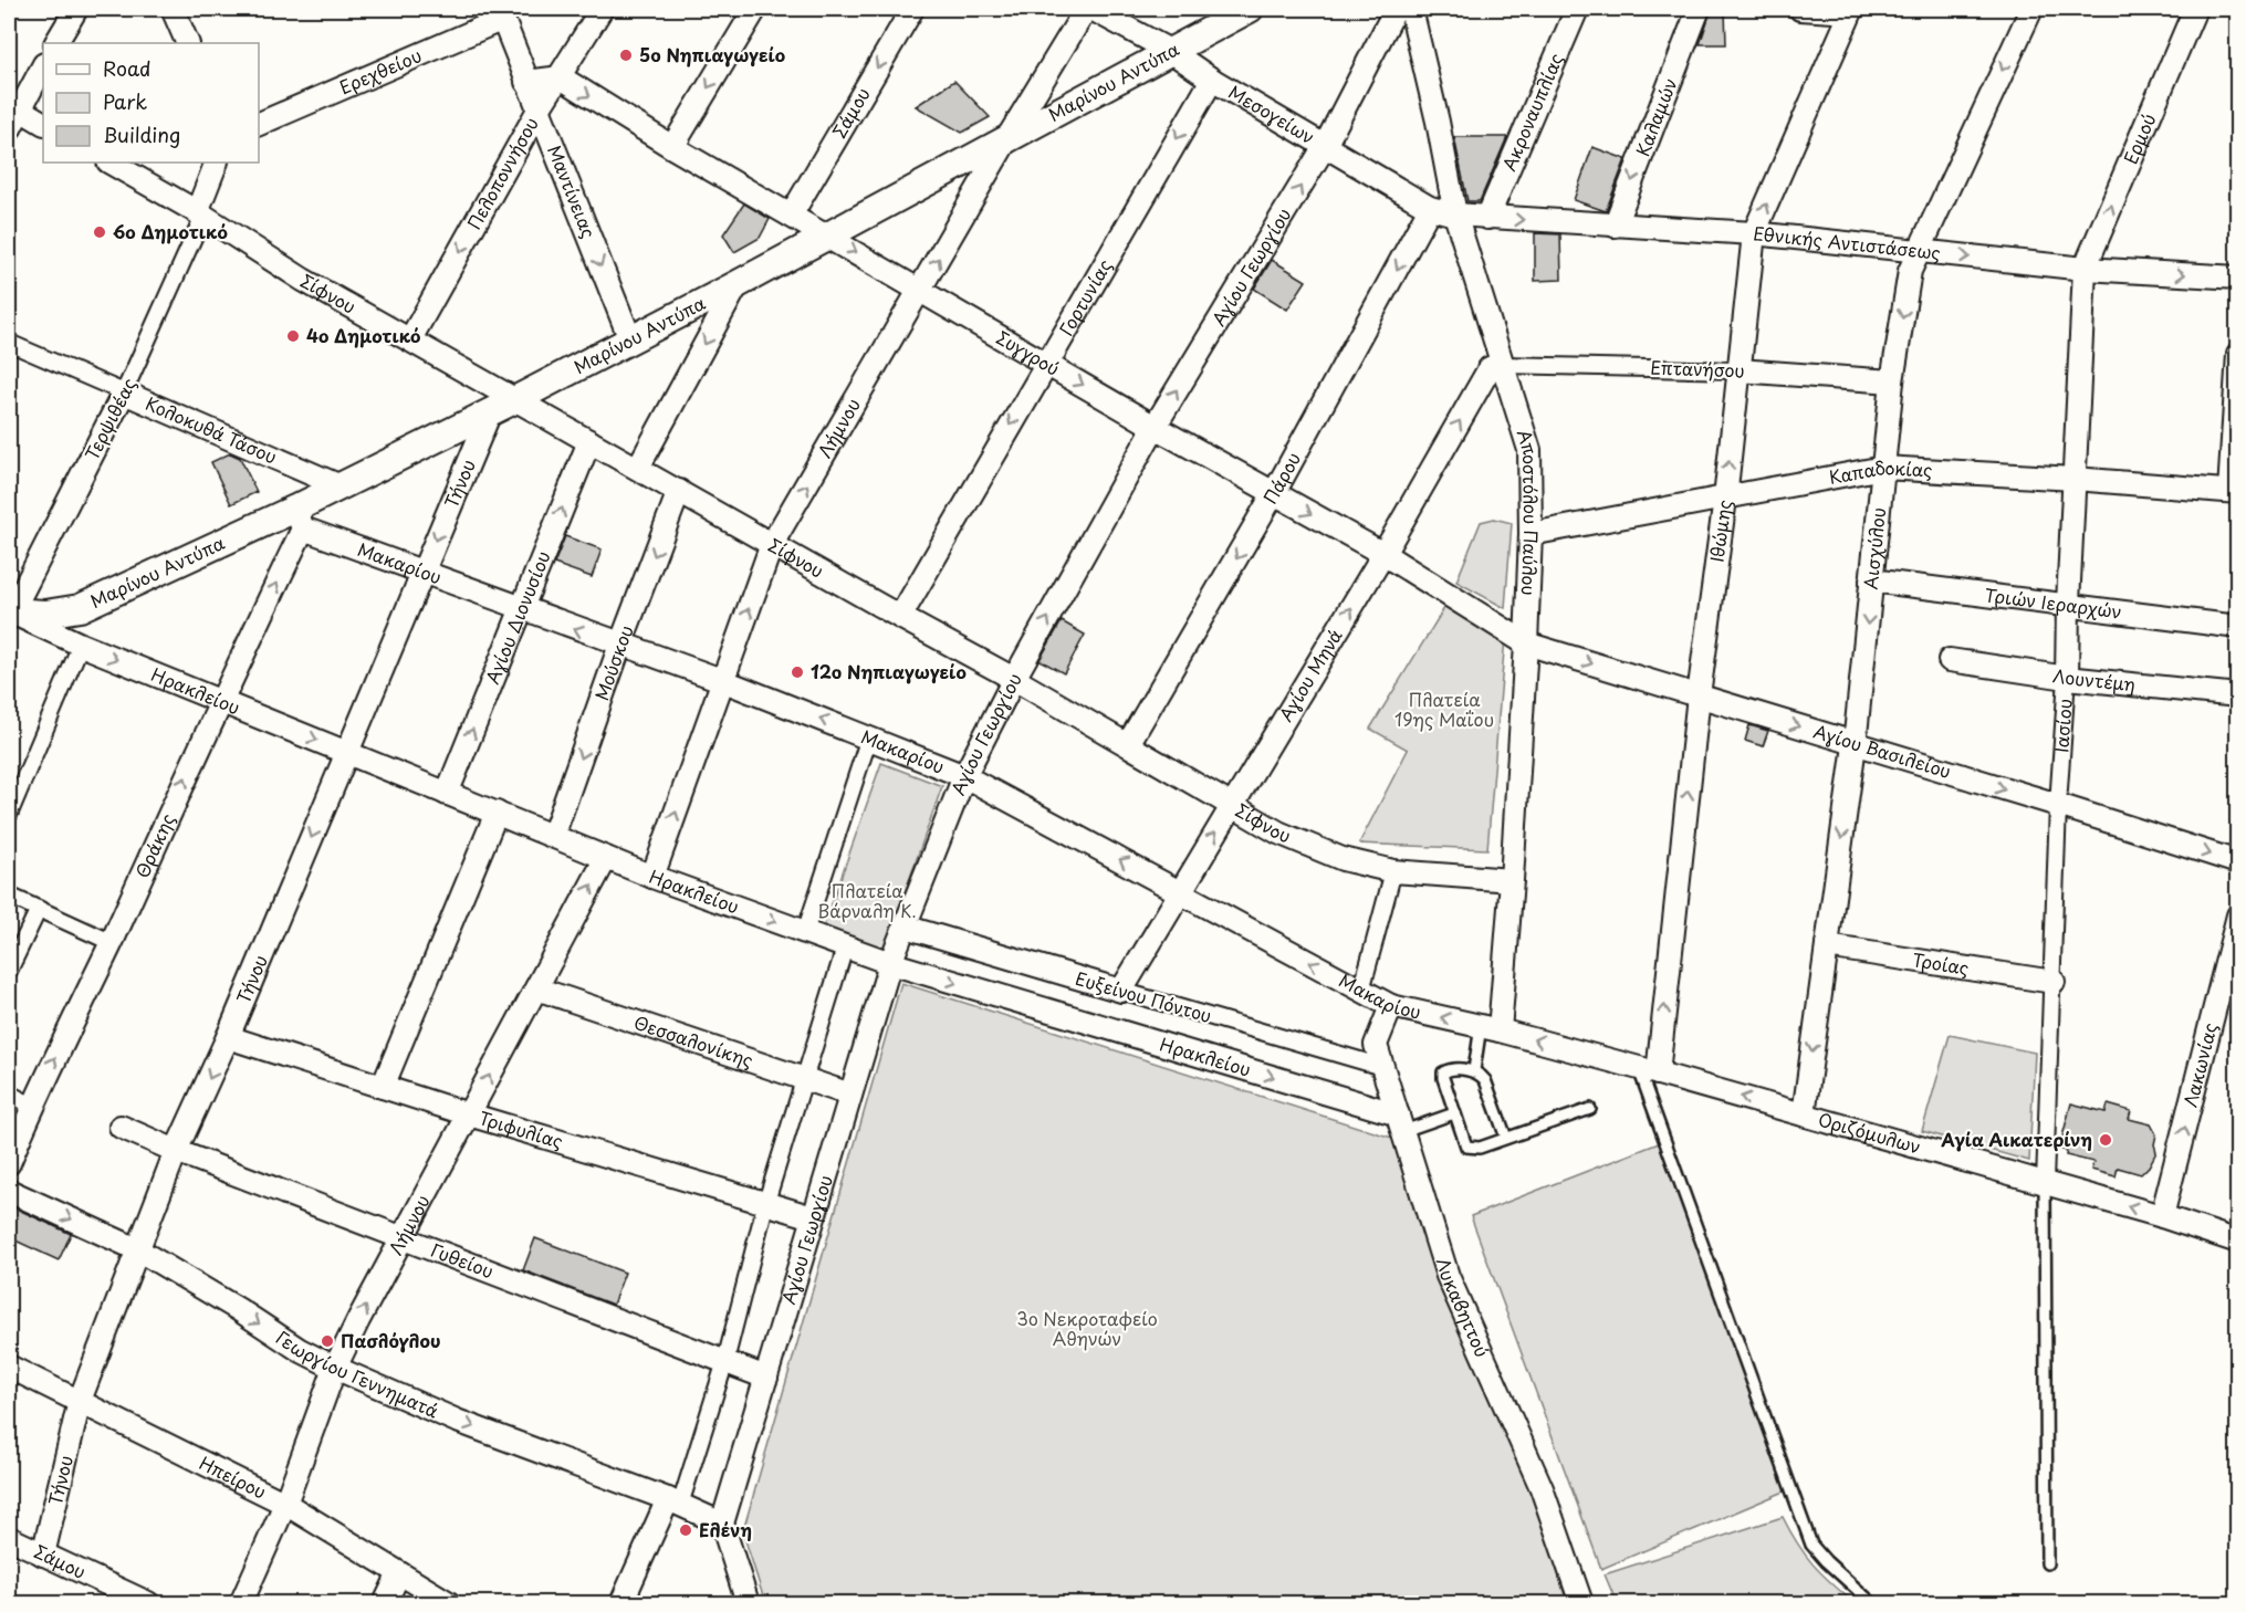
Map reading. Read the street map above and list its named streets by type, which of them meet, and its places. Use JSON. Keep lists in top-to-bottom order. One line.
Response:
{"streets":{"street":["Ερεχθείου","Μαρίνου Αντύπα","Σάμου","Ακροναυπλίας","Μεσογείων","Καλαμών","Ερμού","Πελοποννήσου","Μαντίνειας","Εθνικής Αντιστάσεως","Αγίου Γεωργίου","Σίφνου","Γορτυνίας","Συγγρού","Επτανήσου","Τερψιθέας","Λήμνου","Κολοκυθά Τάσου","Καπαδοκίας","Πάρου","Τήνου","Αποστόλου Παύλου","Ιθώμης","Αισχύλου","Μακαρίου","Τριών Ιεραρχών","Αγίου Διονυσίου","Μούσκου","Αγίου Μηνά","Λουντέμη","Ηρακλείου","Ιασίου","Αγίου Βασιλείου","Θράκης","Τροίας","Ευξείνου Πόντου","Θεσσαλονίκης","Λακωνίας","Τριφυλίας","Οριζόμυλων","Γυθείου","Λυκαβηττού","Γεωργίου Γεννηματά","Ηπείρου"]},"crossings":[["Ερεχθείου","Μαντίνειας"],["Μαρίνου Αντύπα","Μεσογείων"],["Μαρίνου Αντύπα","Μαντίνειας"],["Μαρίνου Αντύπα","Σίφνου"],["Μαρίνου Αντύπα","Συγγρού"],["Μαρίνου Αντύπα","Τερψιθέας"],["Μαρίνου Αντύπα","Λήμνου"],["Μαρίνου Αντύπα","Κολοκυθά Τάσου"],["Μαρίνου Αντύπα","Τήνου"],["Μαρίνου Αντύπα","Μακαρίου"],["Μαρίνου Αντύπα","Ηρακλείου"],["Μαρίνου Αντύπα","Θράκης"],["Σάμου","Συγγρού"],["Σάμου","Τήνου"],["Ακροναυπλίας","Εθνικής Αντιστάσεως"],["Μεσογείων","Εθνικής Αντιστάσεως"],["Μεσογείων","Αγίου Γεωργίου"],["Μεσογείων","Γορτυνίας"],["Μεσογείων","Πάρου"],["Μεσογείων","Αποστόλου Παύλου"],["Καλαμών","Εθνικής Αντιστάσεως"],["Ερμού","Εθνικής Αντιστάσεως"],["Ερμού","Ιασίου"],["Πελοποννήσου","Μαντίνειας"],["Πελοποννήσου","Σίφνου"],["Πελοποννήσου","Συγγρού"],["Εθνικής Αντιστάσεως","Αποστόλου Παύλου"],["Εθνικής Αντιστάσεως","Ιθώμης"],["Εθνικής Αντιστάσεως","Αισχύλου"],["Εθνικής Αντιστάσεως","Ιασίου"],["Αγίου Γεωργίου","Σίφνου"],["Αγίου Γεωργίου","Συγγρού"],["Αγίου Γεωργίου","Μακαρίου"],["Αγίου Γεωργίου","Ηρακλείου"],["Αγίου Γεωργίου","Ευξείνου Πόντου"],["Αγίου Γεωργίου","Θεσσαλονίκης"],["Αγίου Γεωργίου","Τριφυλίας"],["Αγίου Γεωργίου","Γυθείου"],["Αγίου Γεωργίου","Γεωργίου Γεννηματά"],["Σίφνου","Γορτυνίας"],["Σίφνου","Τερψιθέας"],["Σίφνου","Λήμνου"],["Σίφνου","Πάρου"],["Σίφνου","Αποστόλου Παύλου"],["Σίφνου","Αγίου Διονυσίου"],["Σίφνου","Μούσκου"],["Σίφνου","Αγίου Μηνά"],["Γορτυνίας","Συγγρού"],["Συγγρού","Λήμνου"],["Συγγρού","Πάρου"],["Συγγρού","Αποστόλου Παύλου"],["Συγγρού","Αγίου Μηνά"],["Συγγρού","Αγίου Βασιλείου"],["Επτανήσου","Αποστόλου Παύλου"],["Επτανήσου","Ιθώμης"],["Επτανήσου","Αισχύλου"],["Επτανήσου","Αγίου Μηνά"],["Τερψιθέας","Κολοκυθά Τάσου"],["Τερψιθέας","Ηρακλείου"],["Λήμνου","Μακαρίου"],["Λήμνου","Ηρακλείου"],["Λήμνου","Θεσσαλονίκης"],["Λήμνου","Τριφυλίας"],["Λήμνου","Γυθείου"],["Λήμνου","Γεωργίου Γεννηματά"],["Λήμνου","Ηπείρου"],["Καπαδοκίας","Αποστόλου Παύλου"],["Καπαδοκίας","Ιθώμης"],["Καπαδοκίας","Αισχύλου"],["Καπαδοκίας","Ιασίου"],["Τήνου","Μακαρίου"],["Τήνου","Ηρακλείου"],["Τήνου","Τριφυλίας"],["Τήνου","Γυθείου"],["Τήνου","Γεωργίου Γεννηματά"],["Τήνου","Ηπείρου"],["Αποστόλου Παύλου","Μακαρίου"],["Αποστόλου Παύλου","Αγίου Μηνά"],["Αποστόλου Παύλου","Αγίου Βασιλείου"],["Αποστόλου Παύλου","Οριζόμυλων"],["Ιθώμης","Αγίου Βασιλείου"],["Ιθώμης","Οριζόμυλων"],["Αισχύλου","Τριών Ιεραρχών"],["Αισχύλου","Αγίου Βασιλείου"],["Αισχύλου","Τροίας"],["Αισχύλου","Οριζόμυλων"],["Μακαρίου","Αγίου Διονυσίου"],["Μακαρίου","Μούσκου"],["Μακαρίου","Αγίου Μηνά"],["Μακαρίου","Θράκης"],["Μακαρίου","Οριζόμυλων"],["Μακαρίου","Λυκαβηττού"],["Τριών Ιεραρχών","Ιασίου"],["Αγίου Διονυσίου","Ηρακλείου"],["Μούσκου","Ηρακλείου"],["Αγίου Μηνά","Ευξείνου Πόντου"],["Λουντέμη","Ιασίου"],["Ηρακλείου","Θράκης"],["Ηρακλείου","Λυκαβηττού"],["Ιασίου","Αγίου Βασιλείου"],["Ιασίου","Τροίας"],["Ιασίου","Οριζόμυλων"],["Ευξείνου Πόντου","Λυκαβηττού"],["Λακωνίας","Οριζόμυλων"]],"one_way":["Καλαμών","Ερμού","Πελοποννήσου","Μαντίνειας","Εθνικής Αντιστάσεως","Αγίου Γεωργίου","Γορτυνίας","Συγγρού","Πάρου","Ιθώμης","Αισχύλου","Μακαρίου","Αγίου Διονυσίου","Μούσκου","Αγίου Μηνά","Ηρακλείου","Αγίου Βασιλείου","Λακωνίας","Οριζόμυλων","Γεωργίου Γεννηματά"],"parks":["Πλατεία 19ης Μαΐου","Πλατεία Βάρναλη Κ.","3ο Νεκροταφείο Αθηνών"],"places":["5ο Νηπιαγωγείο","6ο Δημοτικό","4ο Δημοτικό","12ο Νηπιαγωγείο","Αγία Αικατερίνη","Πασλόγλου","Ελένη"],"legend":["Road","Park","Building"]}
